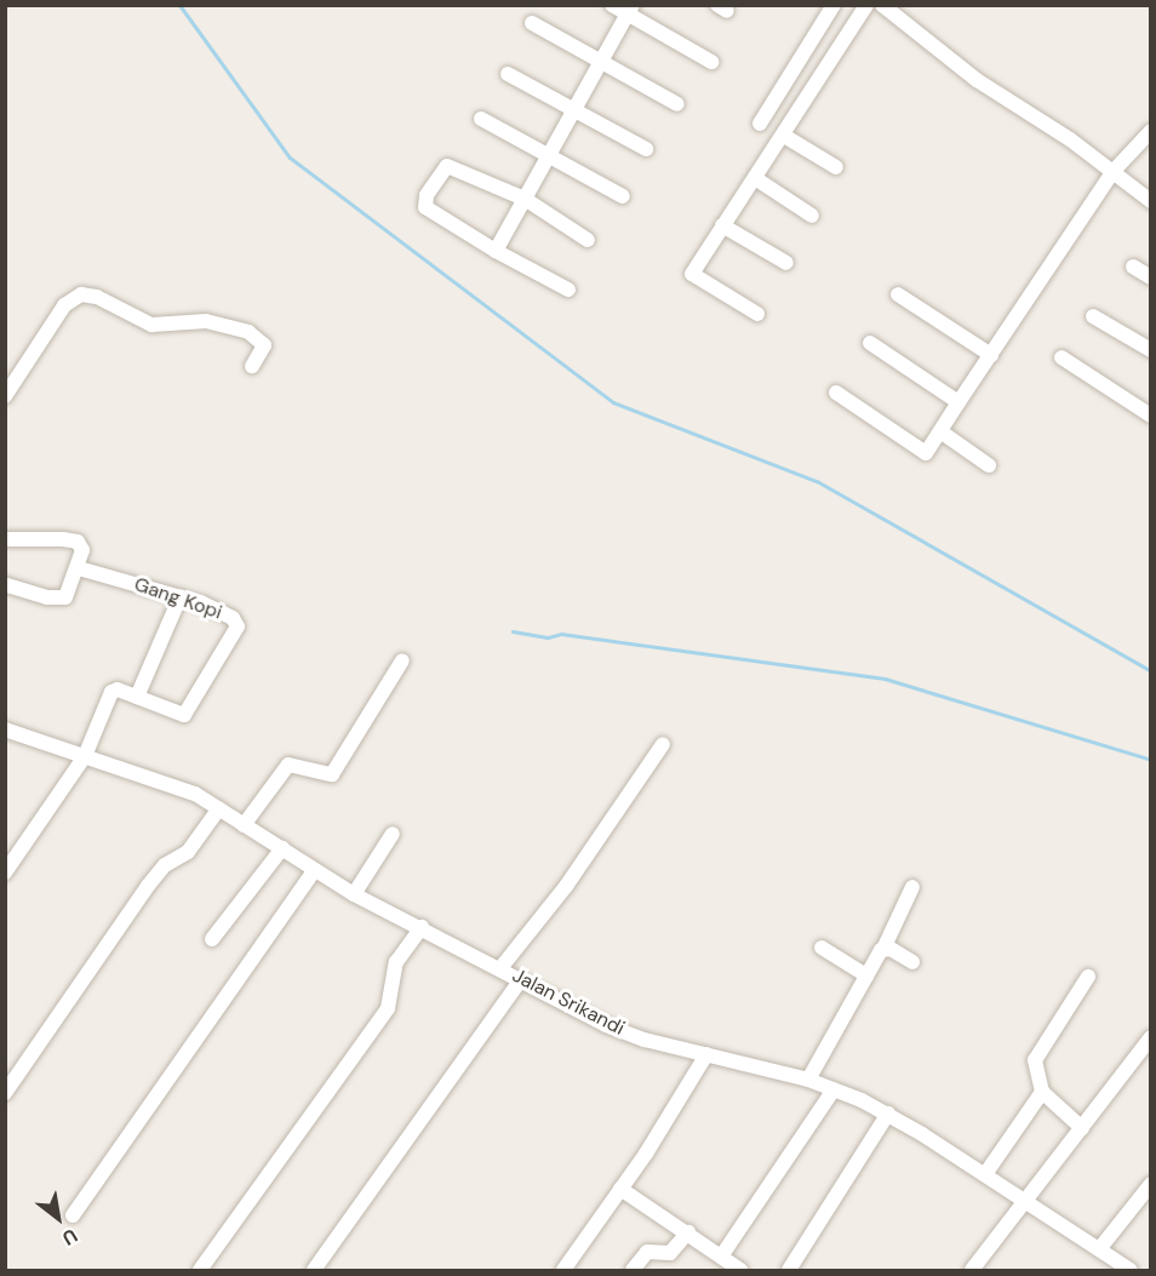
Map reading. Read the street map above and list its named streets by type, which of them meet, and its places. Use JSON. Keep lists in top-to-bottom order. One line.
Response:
{"streets":{"street":["Gang Kopi","Jalan Srikandi"]},"north":"bottom right"}
